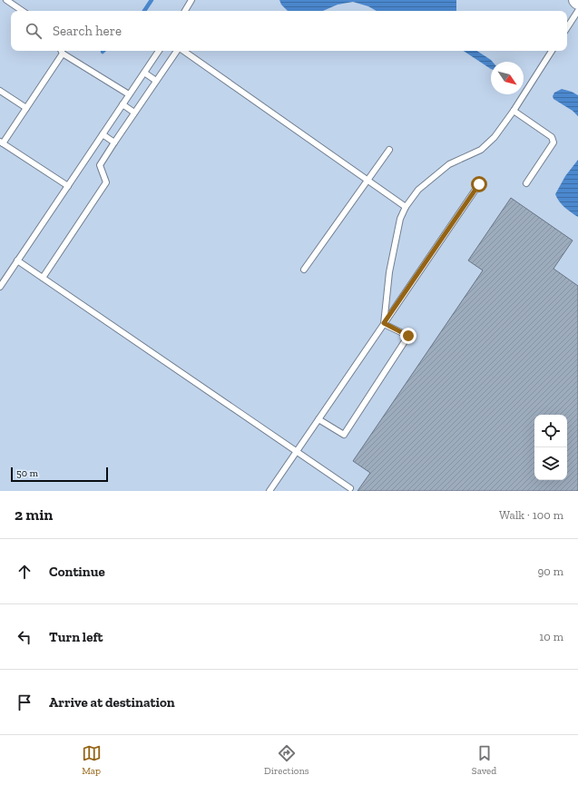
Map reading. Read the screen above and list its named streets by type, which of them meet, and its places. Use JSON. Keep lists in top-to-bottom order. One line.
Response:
{"scale_bar":"50 m","north":"bottom right","page":{"search":"Search here","scale":"50 m","heading":["2 min","Walk · 100 m"],"list":[["Continue","90 m"],["Turn left","10 m"],"Arrive at destination"],"nav":["Map","Directions","Saved"]}}
